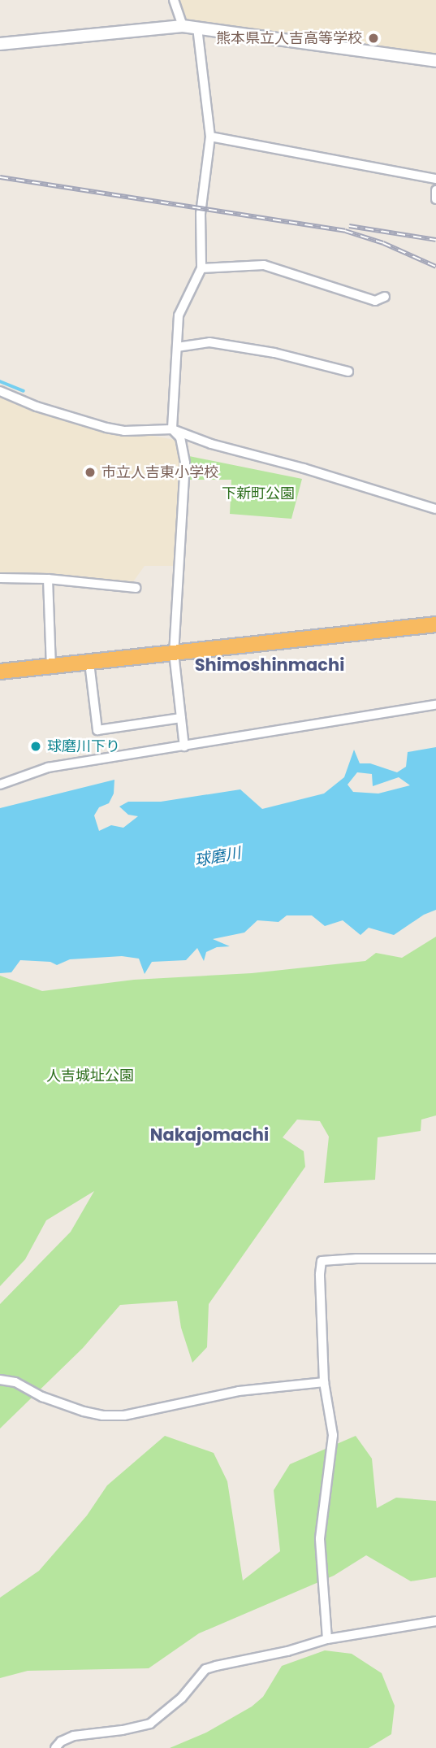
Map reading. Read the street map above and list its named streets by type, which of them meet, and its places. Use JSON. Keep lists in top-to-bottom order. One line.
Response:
{"districts":["Shimoshinmachi","Nakajomachi"],"water":["球磨川"],"parks":["下新町公園","人吉城址公園"],"places":["熊本県立人吉高等学校","市立人吉東小学校","球磨川下り"]}
